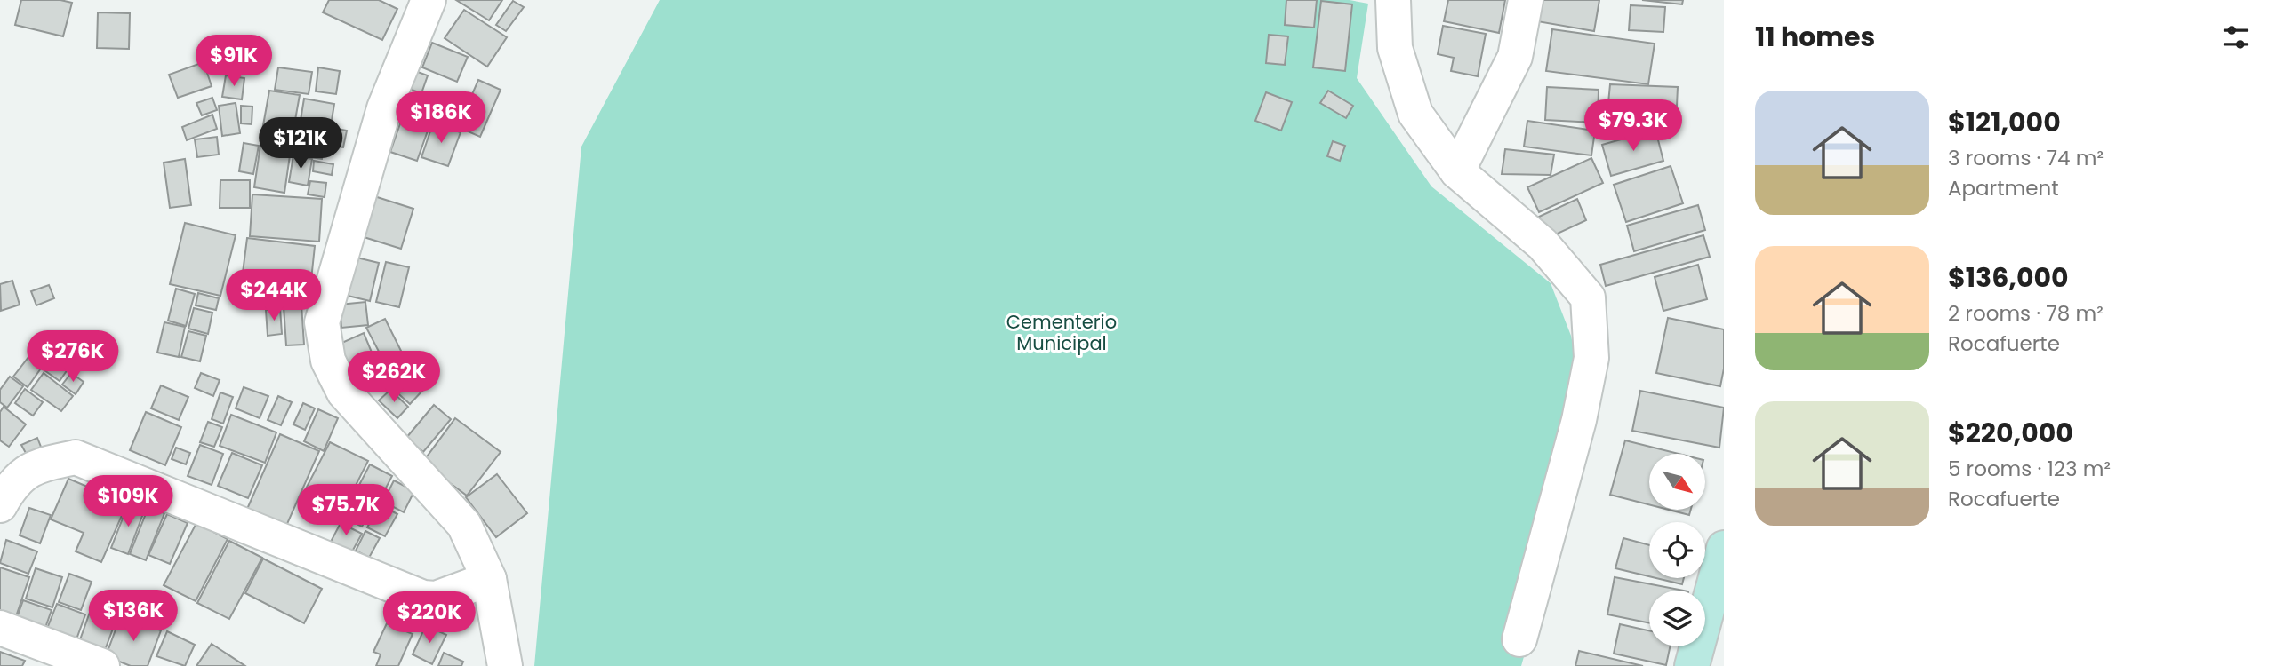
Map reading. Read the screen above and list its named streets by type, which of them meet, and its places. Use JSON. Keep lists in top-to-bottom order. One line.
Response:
{"parks":["Cementerio Municipal"],"north":"bottom right","page":{"heading":"11 homes","price":["$91K","$186K","$79.3K","$121K","$244K","$276K","$262K","$109K","$75.7K","$136K","$220K"],"list":[{"name":"$121,000","note":"3 rooms · 74 m² · Apartment"},{"name":"$136,000","note":"2 rooms · 78 m² · Rocafuerte"},{"name":"$220,000","note":"5 rooms · 123 m² · Rocafuerte"}]}}
